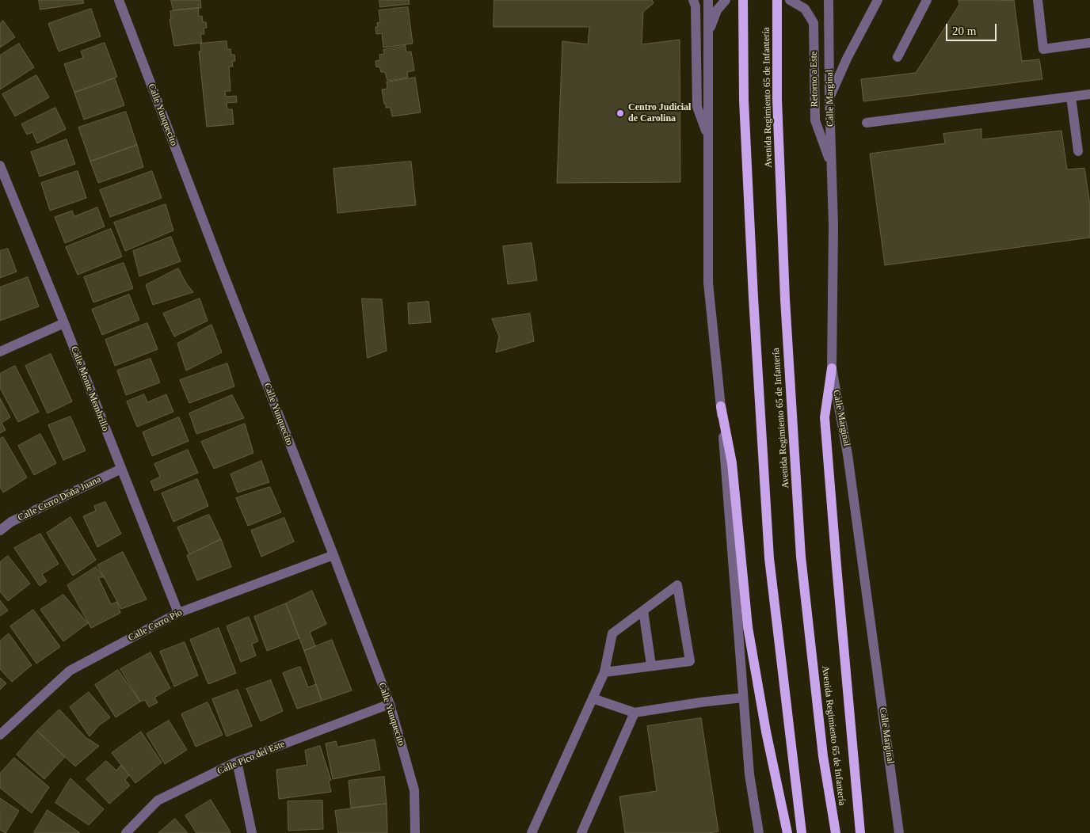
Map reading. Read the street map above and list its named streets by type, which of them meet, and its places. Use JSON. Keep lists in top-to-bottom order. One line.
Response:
{"streets":{"main road":["Avenida Regimiento 65 de Infantería"],"street":["Retorno a Este","Calle Marginal","Calle Yunquecito","Calle Monte Membrillo","Calle Cerro Doña Juana","Calle Cerro Pío","Calle Pico del Este"]},"crossings":[["Retorno a Este","Calle Marginal"],["Calle Yunquecito","Calle Cerro Pío"],["Calle Yunquecito","Calle Pico del Este"],["Calle Monte Membrillo","Calle Cerro Doña Juana"],["Calle Monte Membrillo","Calle Cerro Pío"]],"places":["Centro Judicial de Carolina"],"scale_bar":"20 m"}
